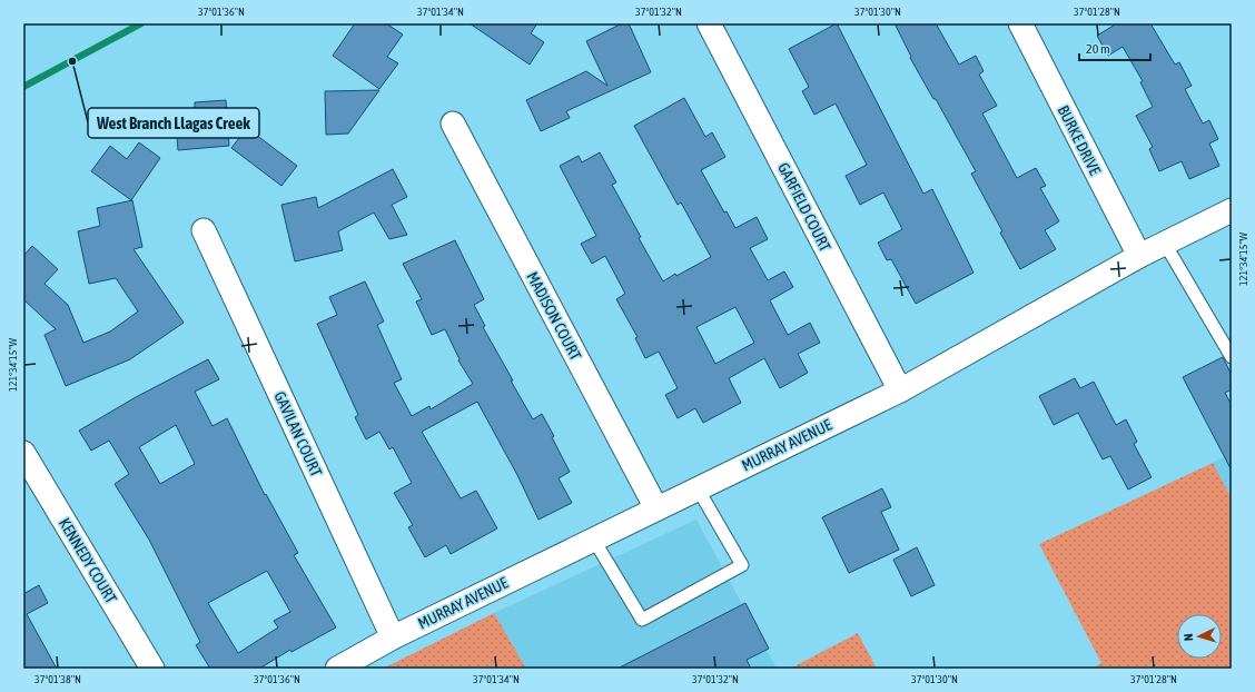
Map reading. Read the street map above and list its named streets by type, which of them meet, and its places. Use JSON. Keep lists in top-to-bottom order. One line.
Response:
{"streets":{"street":["BURKE DRIVE","GARFIELD COURT","MADISON COURT","GAVILAN COURT","MURRAY AVENUE","KENNEDY COURT"]},"crossings":[["BURKE DRIVE","MURRAY AVENUE"],["GARFIELD COURT","MURRAY AVENUE"],["MADISON COURT","MURRAY AVENUE"],["GAVILAN COURT","MURRAY AVENUE"]],"places":["West Branch Llagas Creek"],"scale_bar":"20 m","north":"left","coordinates":["37°01'36\"N","37°01'34\"N","37°01'32\"N","37°01'30\"N","37°01'28\"N","121°34'15\"W","37°01'38\"N"]}
